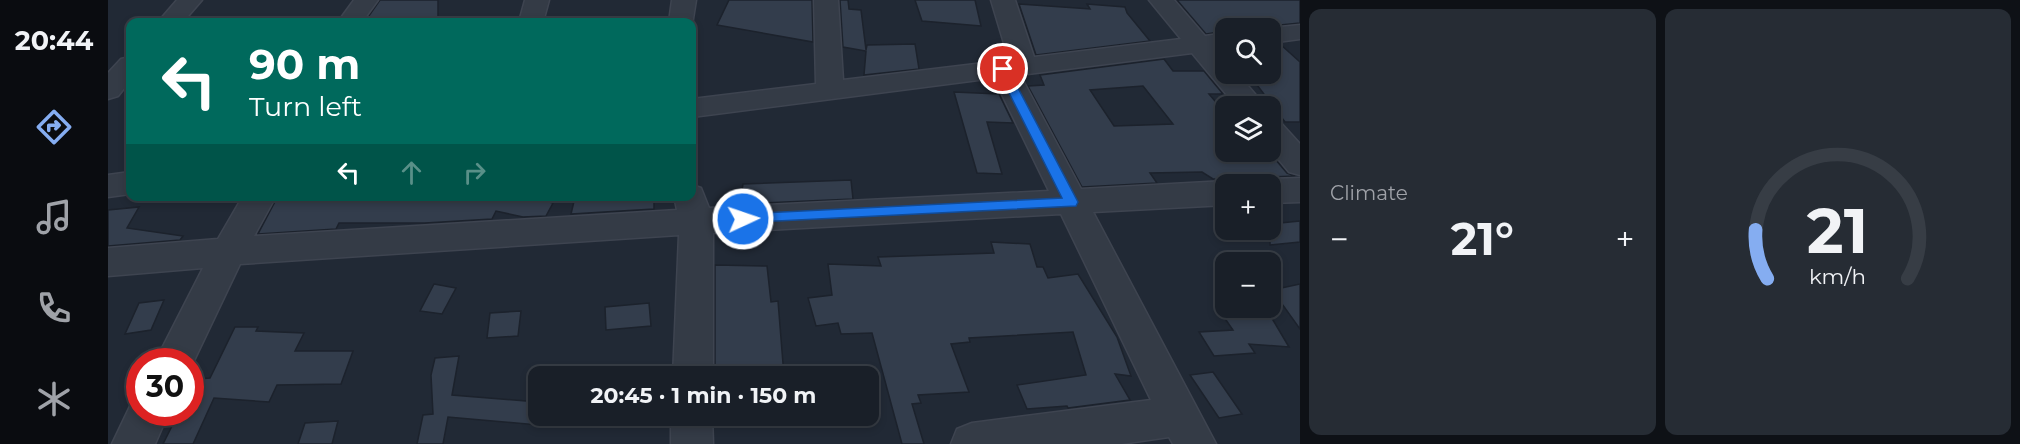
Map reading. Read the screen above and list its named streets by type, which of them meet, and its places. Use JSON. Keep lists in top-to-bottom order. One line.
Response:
{"page":{"tabs":"20:44","tile":"Climate","map_buttons":["+","−"],"turn":["90 m","Turn left"],"heat":["−","21°","+"],"limit":"30","trip":"20:45 · 1 min · 150 m","gauge":["21","km/h"]}}
